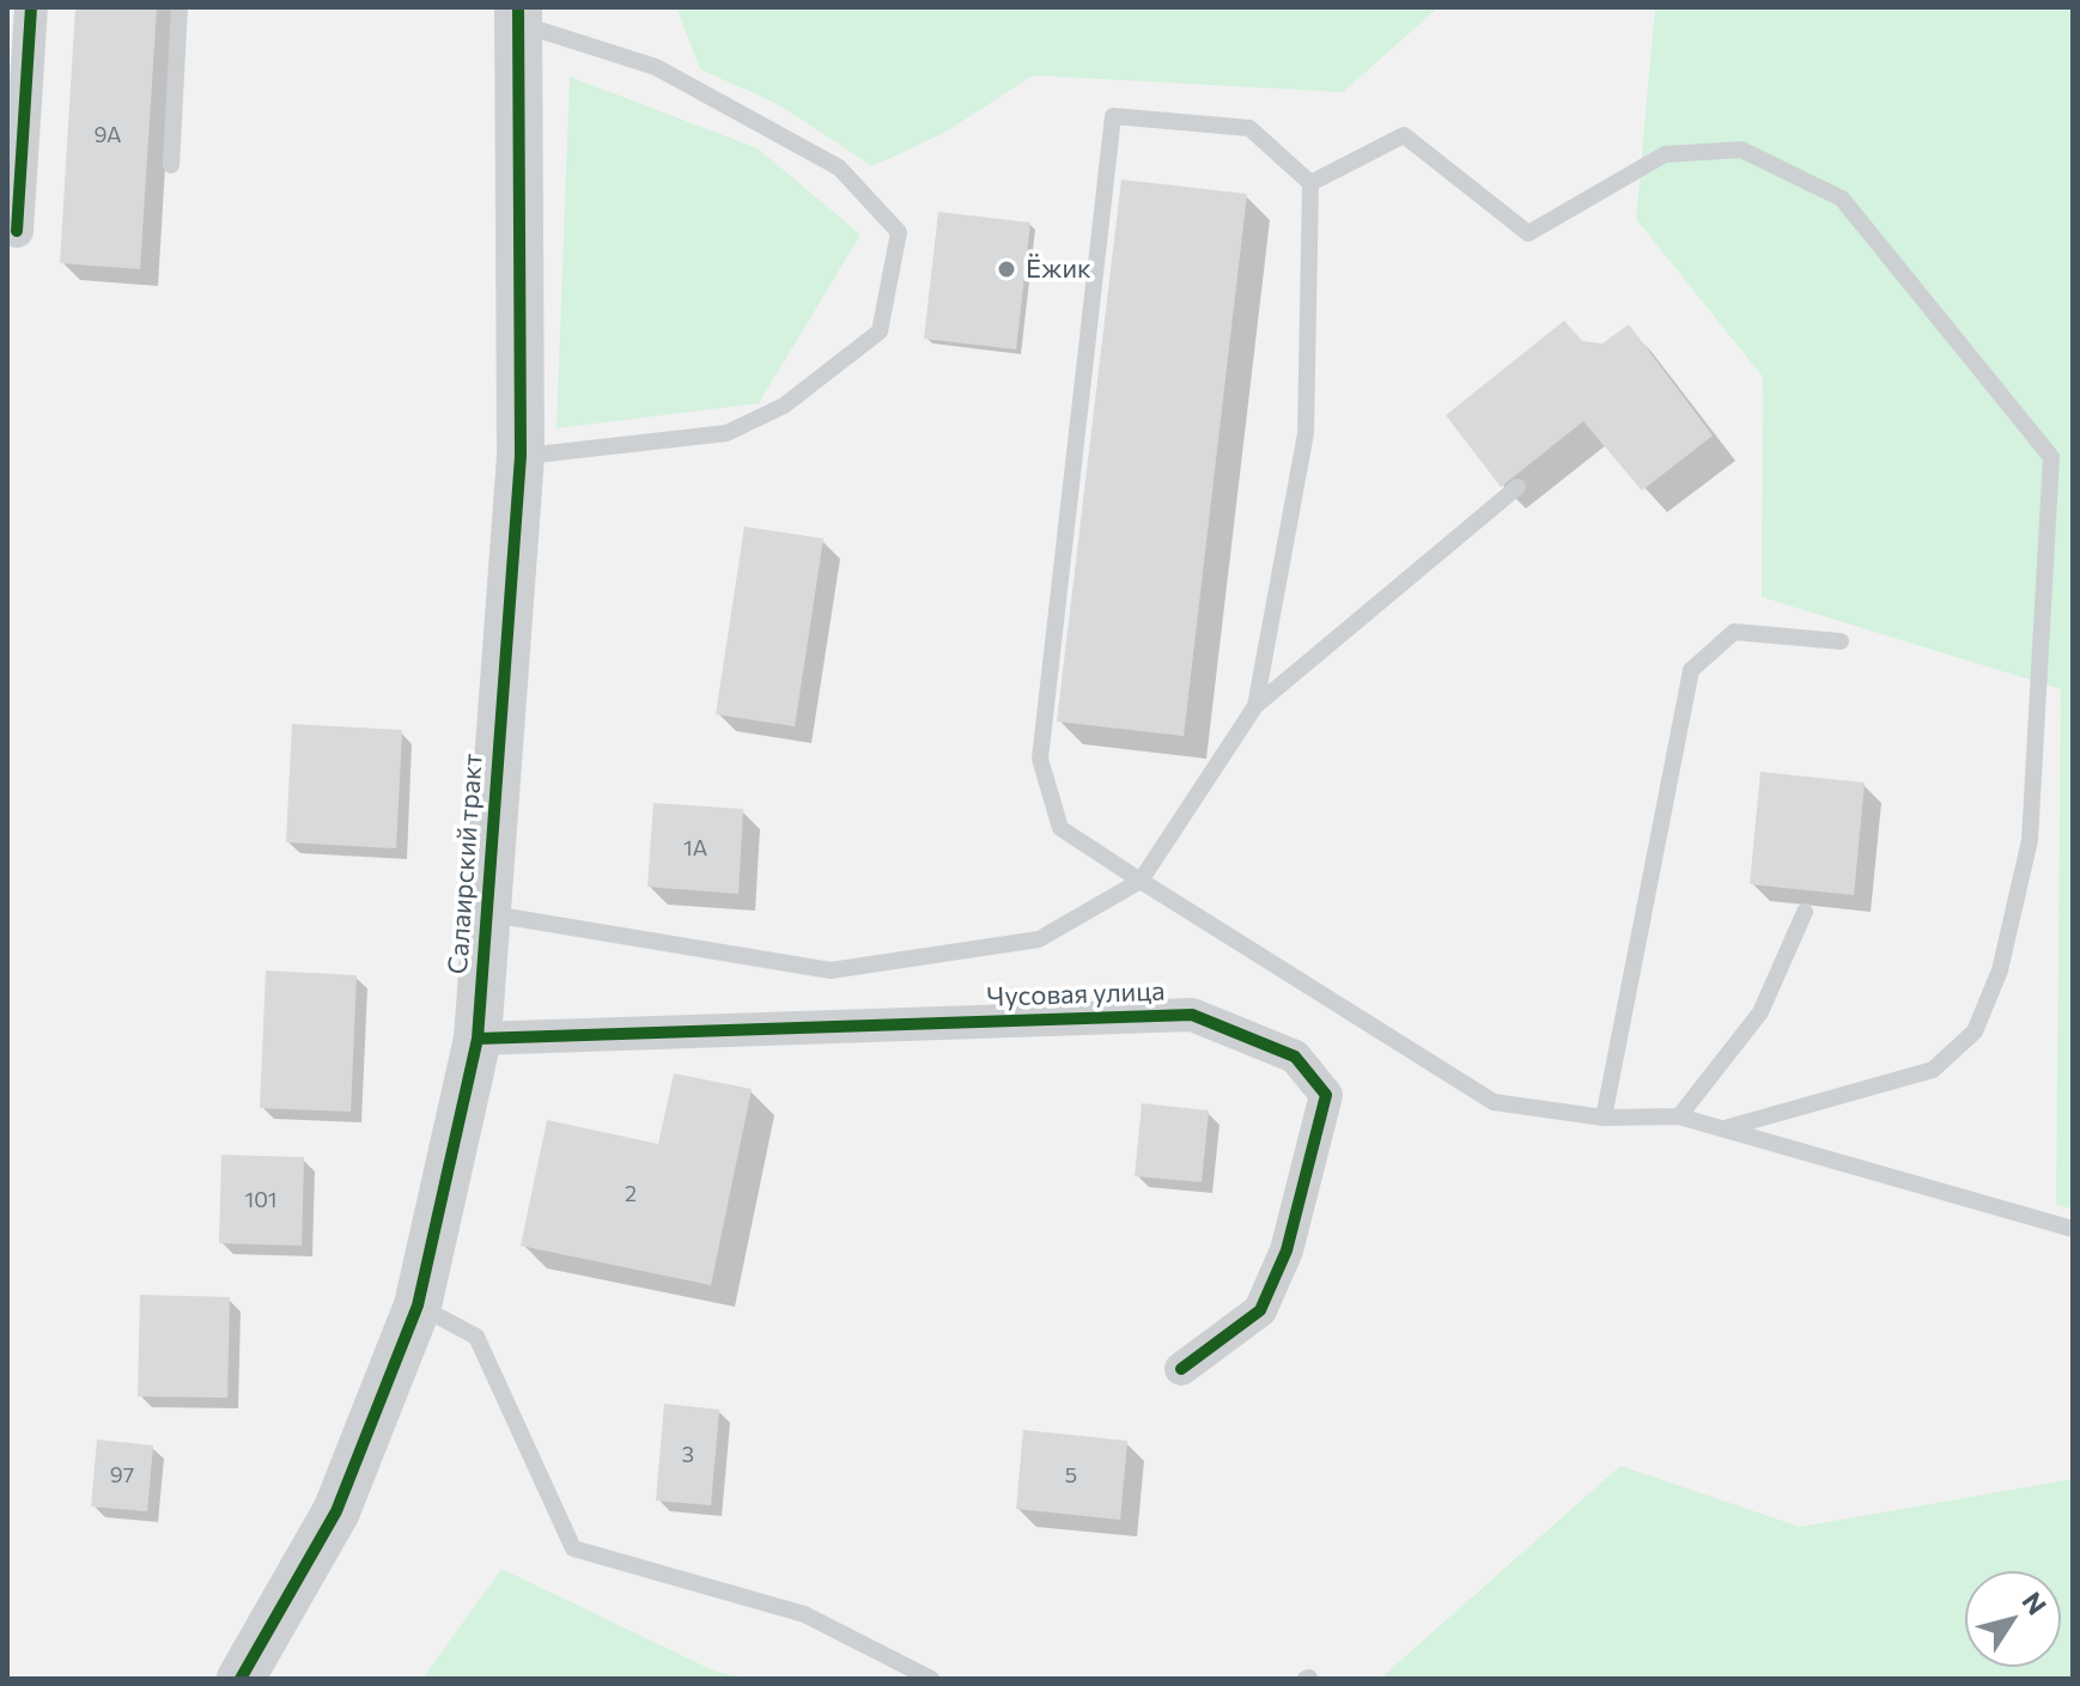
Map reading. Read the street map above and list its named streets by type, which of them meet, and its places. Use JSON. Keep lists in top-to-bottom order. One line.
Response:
{"streets":{"street":["Салаирский тракт","Чусовая улица"]},"crossings":[["Салаирский тракт","Чусовая улица"]],"places":["Ёжик"],"house_numbers":["9А","1А","2","101","3","97","5"],"north":"top right"}
